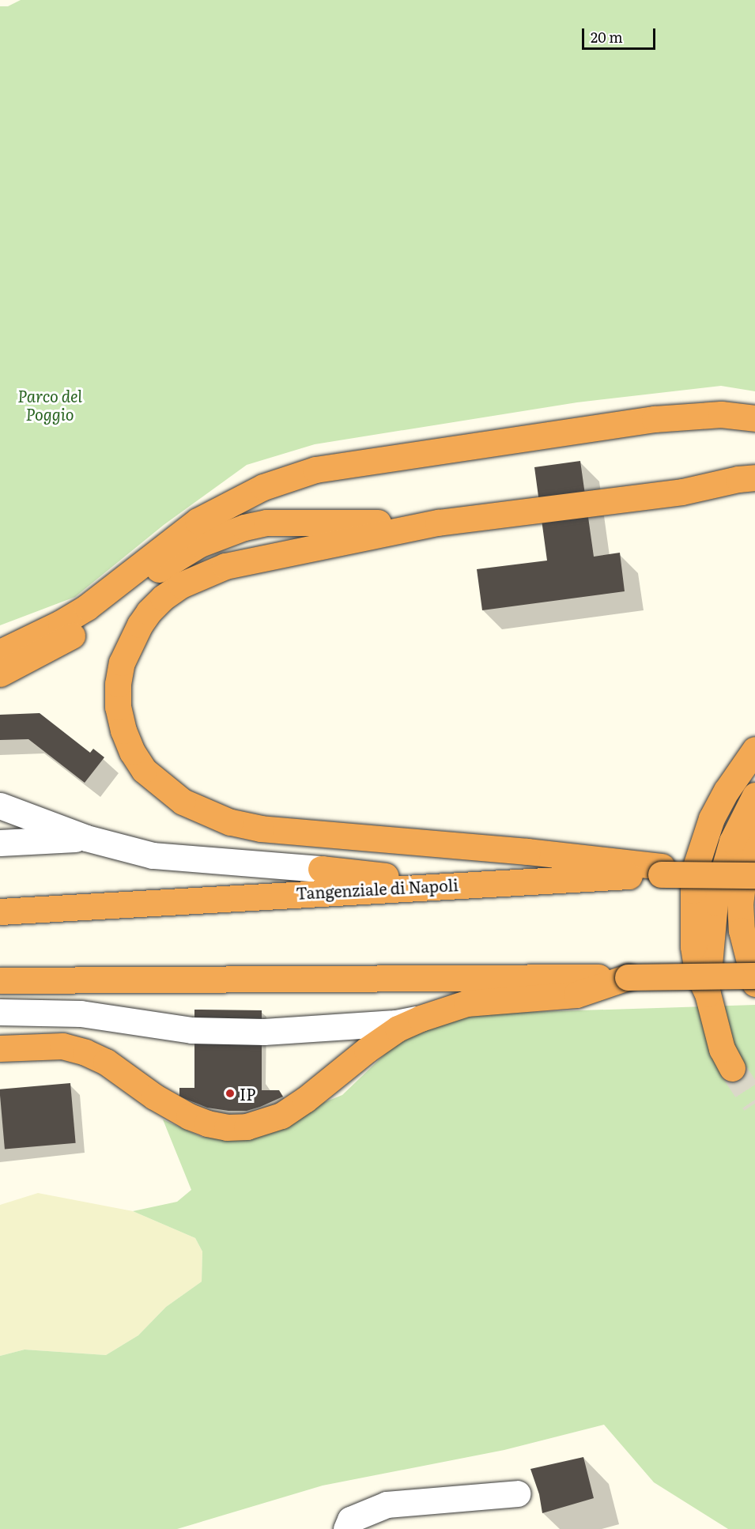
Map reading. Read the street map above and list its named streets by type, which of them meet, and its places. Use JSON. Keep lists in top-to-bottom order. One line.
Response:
{"streets":{"highway":["Tangenziale di Napoli"]},"parks":["Parco del Poggio"],"places":["IP"],"scale_bar":"20 m"}
